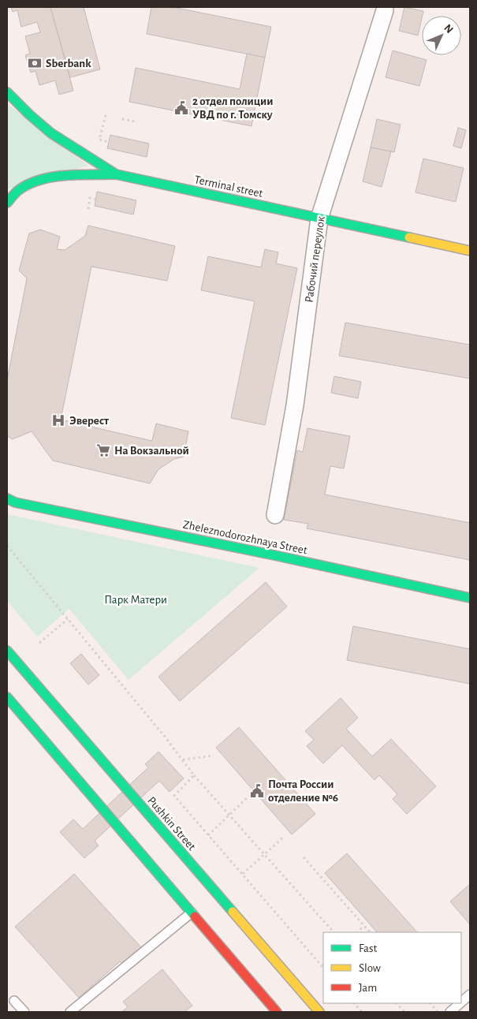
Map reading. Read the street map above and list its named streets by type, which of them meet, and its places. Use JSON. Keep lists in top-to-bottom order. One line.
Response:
{"streets":{"main road":["Terminal street","Zheleznodorozhnaya Street","Pushkin Street"],"street":["Рабочий переулок"]},"crossings":[["Terminal street","Рабочий переулок"]],"parks":["Парк Матери"],"places":{"bank":["Sberbank"],"public building":["2 отдел полиции УВД по г. Томску","Почта России отделение №6"],"hospital":["Эверест"],"supermarket":["На Вокзальной"]},"legend":["Fast","Slow","Jam"],"north":"top right"}
